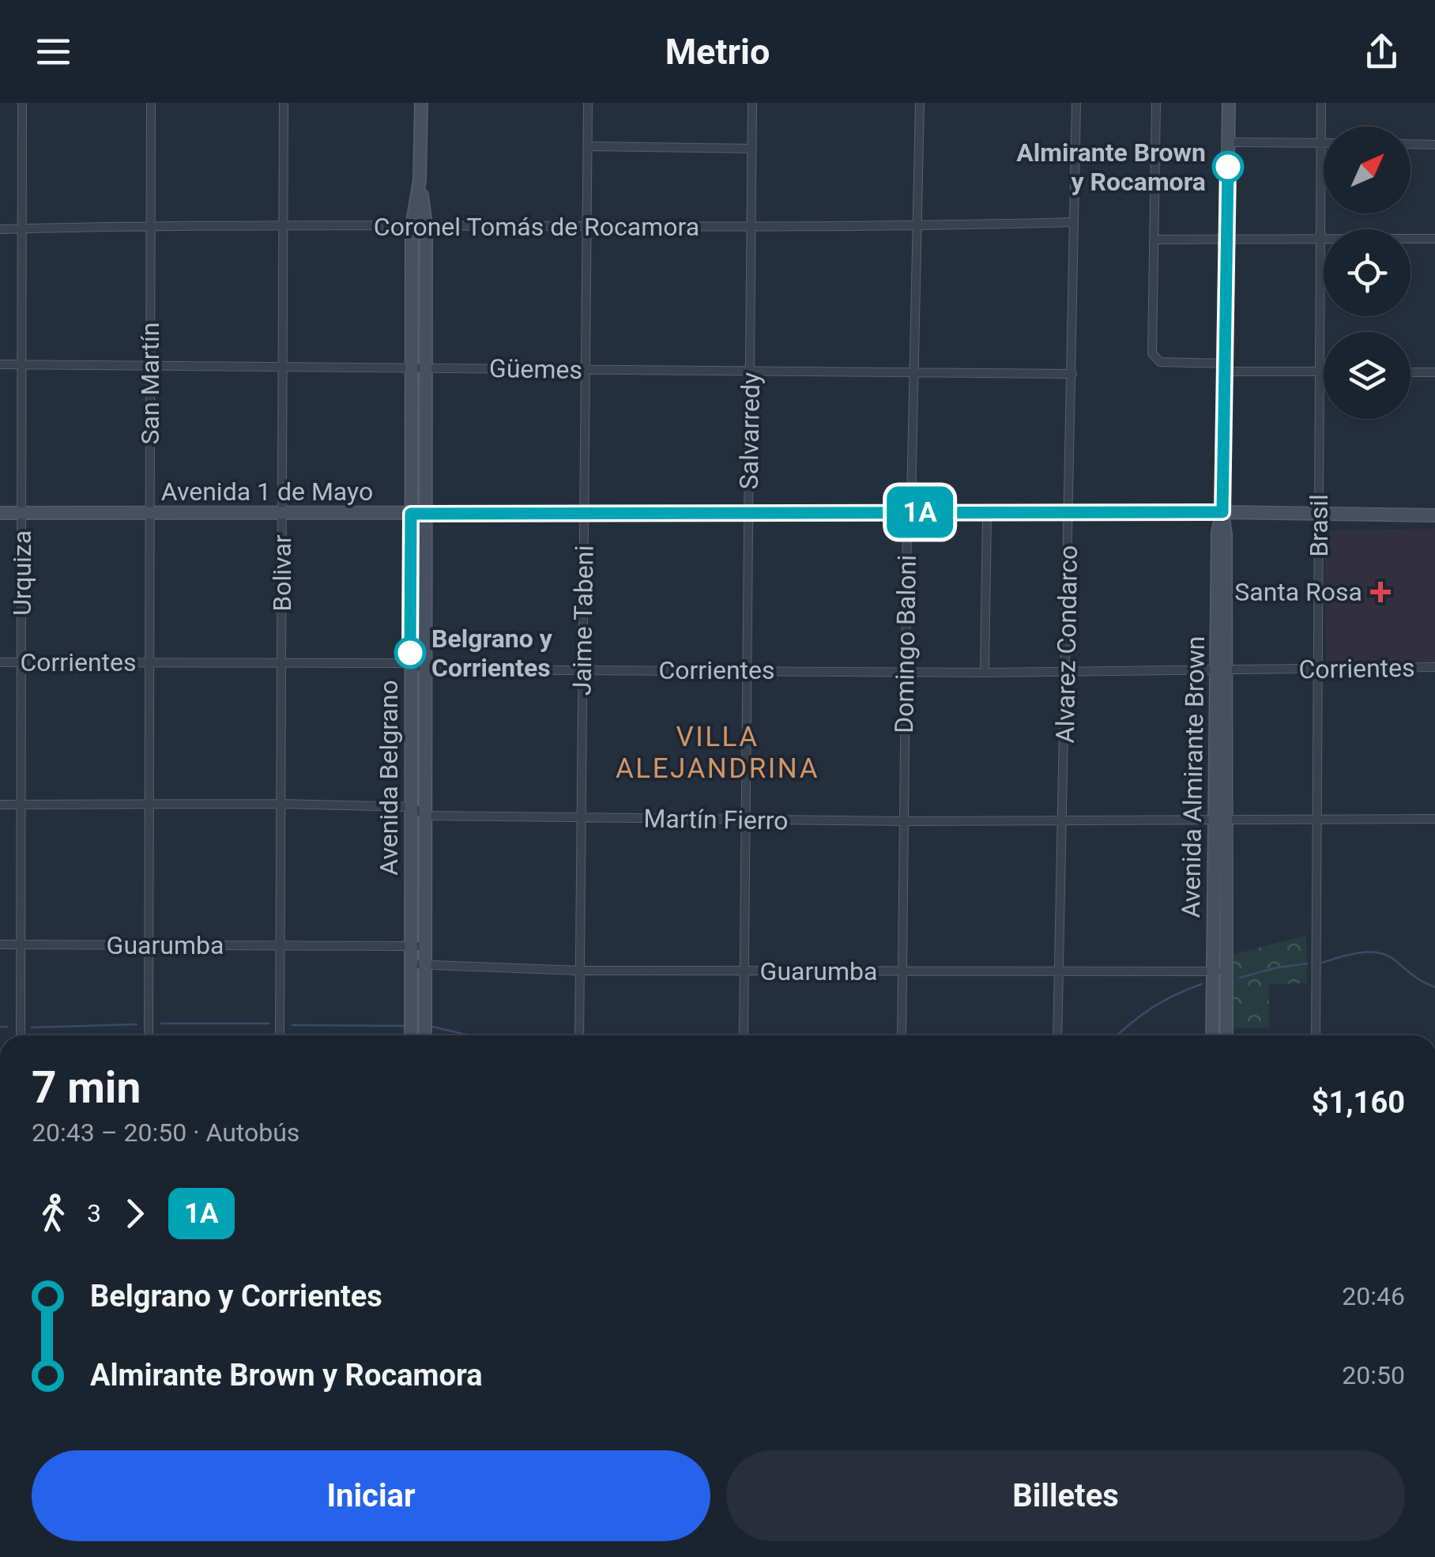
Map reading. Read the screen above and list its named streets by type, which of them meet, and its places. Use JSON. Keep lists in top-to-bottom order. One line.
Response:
{"streets":{"main road":["Avenida 1 de Mayo","Avenida Almirante Brown","Avenida Belgrano"],"street":["Coronel Tomás de Rocamora","Güemes","San Martín","Salvarredy","Brasil","Urquiza","Bolivar","Jaime Tabeni","Domingo Baloni","Alvarez Condarco","Corrientes","Martín Fierro","Guarumba"]},"crossings":[["Coronel Tomás de Rocamora","San Martín"],["Coronel Tomás de Rocamora","Salvarredy"],["Coronel Tomás de Rocamora","Urquiza"],["Coronel Tomás de Rocamora","Bolivar"],["Coronel Tomás de Rocamora","Jaime Tabeni"],["Coronel Tomás de Rocamora","Domingo Baloni"],["Coronel Tomás de Rocamora","Alvarez Condarco"],["Coronel Tomás de Rocamora","Avenida Belgrano"],["Güemes","San Martín"],["Güemes","Salvarredy"],["Güemes","Urquiza"],["Güemes","Bolivar"],["Güemes","Jaime Tabeni"],["Güemes","Domingo Baloni"],["Güemes","Alvarez Condarco"],["Güemes","Avenida Belgrano"],["San Martín","Avenida 1 de Mayo"],["San Martín","Corrientes"],["San Martín","Guarumba"],["Salvarredy","Avenida 1 de Mayo"],["Salvarredy","Corrientes"],["Salvarredy","Martín Fierro"],["Salvarredy","Guarumba"],["Avenida 1 de Mayo","Brasil"],["Avenida 1 de Mayo","Urquiza"],["Avenida 1 de Mayo","Bolivar"],["Avenida 1 de Mayo","Jaime Tabeni"],["Avenida 1 de Mayo","Domingo Baloni"],["Avenida 1 de Mayo","Alvarez Condarco"],["Avenida 1 de Mayo","Avenida Almirante Brown"],["Avenida 1 de Mayo","Avenida Belgrano"],["Brasil","Corrientes"],["Brasil","Martín Fierro"],["Urquiza","Corrientes"],["Urquiza","Guarumba"],["Bolivar","Corrientes"],["Bolivar","Guarumba"],["Jaime Tabeni","Corrientes"],["Jaime Tabeni","Martín Fierro"],["Jaime Tabeni","Guarumba"],["Domingo Baloni","Corrientes"],["Domingo Baloni","Martín Fierro"],["Domingo Baloni","Guarumba"],["Alvarez Condarco","Corrientes"],["Alvarez Condarco","Martín Fierro"],["Alvarez Condarco","Guarumba"],["Corrientes","Avenida Almirante Brown"],["Corrientes","Avenida Belgrano"],["Avenida Almirante Brown","Martín Fierro"],["Avenida Almirante Brown","Guarumba"],["Avenida Belgrano","Martín Fierro"],["Avenida Belgrano","Guarumba"]],"districts":["VILLA ALEJANDRINA"],"places":{"other":["Almirante Brown y Rocamora","Belgrano y Corrientes"],"health":["Santa Rosa"]},"lines":["bus line 1A"],"north":"top right","page":{"header":"Metrio","on_map":"1A","heading":["7 min","20:43 – 20:50 · Autobús","$1,160"],"legs":["3","1A"],"list":[{"name":"Belgrano y Corrientes","value":"20:46"},{"name":"Almirante Brown y Rocamora","value":"20:50"}],"buttons":["Iniciar","Billetes"]}}
